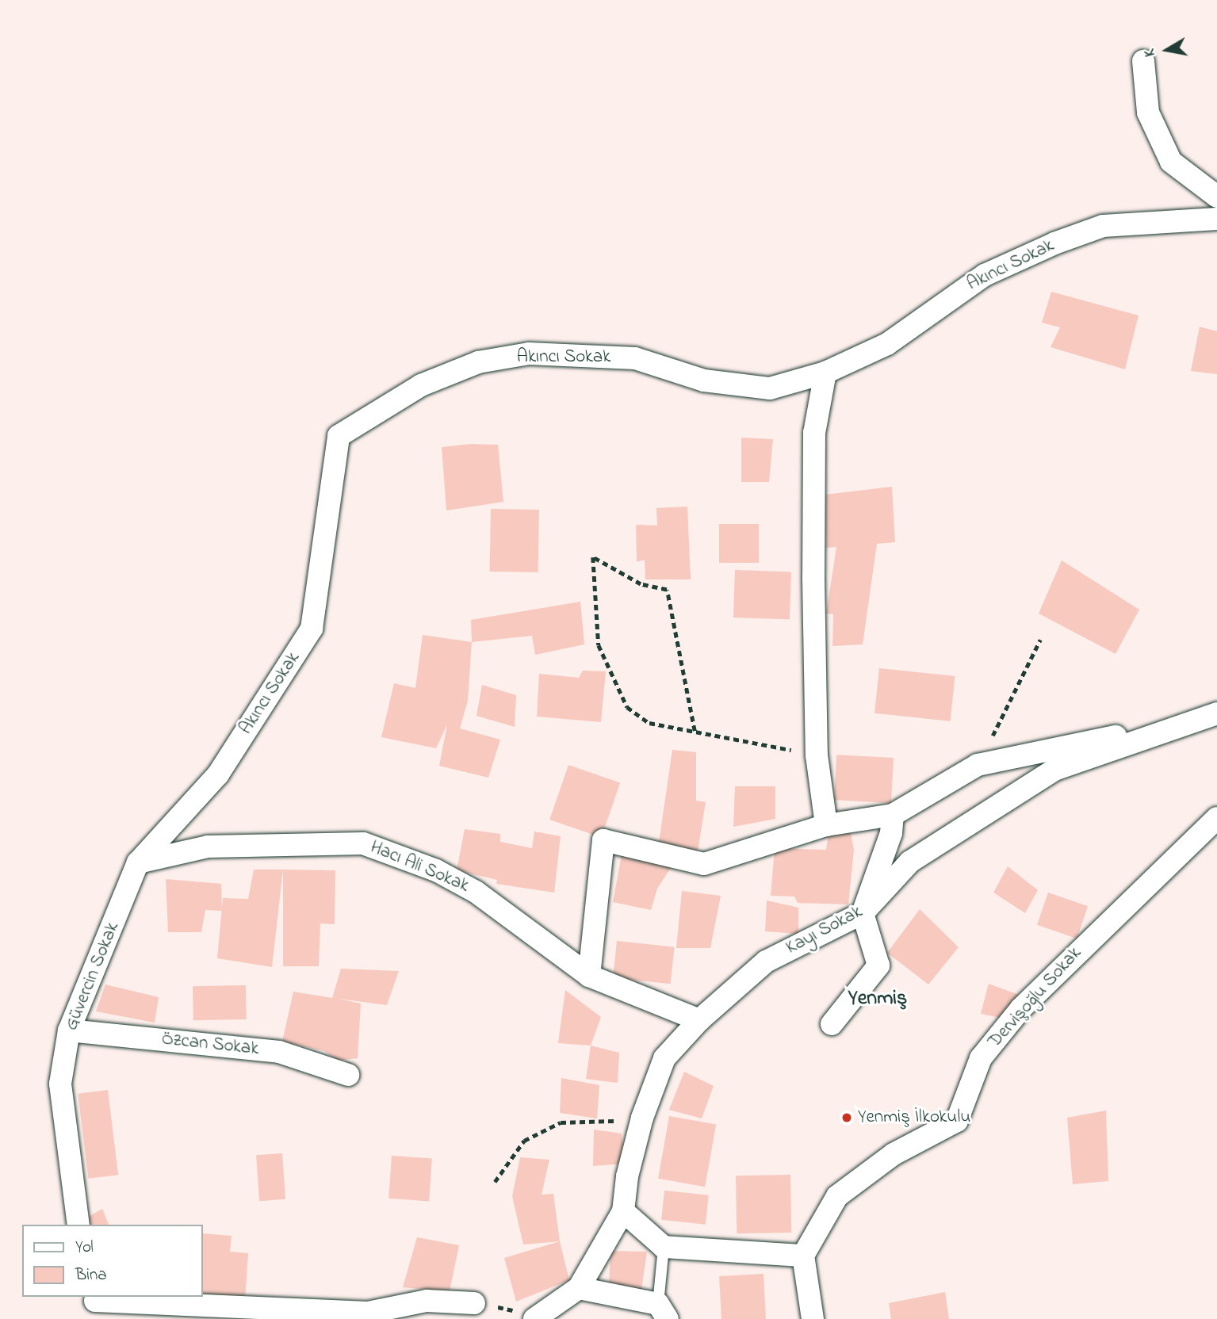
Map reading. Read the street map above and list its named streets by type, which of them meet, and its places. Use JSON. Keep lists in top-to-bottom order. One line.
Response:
{"streets":{"street":["Akıncı Sokak","Hacı Ali Sokak","Kayı Sokak","Güvercin Sokak","Dervişoğlu Sokak","Özcan Sokak"]},"crossings":[["Akıncı Sokak","Hacı Ali Sokak"],["Akıncı Sokak","Güvercin Sokak"],["Hacı Ali Sokak","Kayı Sokak"],["Hacı Ali Sokak","Güvercin Sokak"],["Güvercin Sokak","Özcan Sokak"]],"districts":["Yenmiş"],"places":["Yenmiş İlkokulu"],"legend":["Yol","Bina"],"north":"left"}
